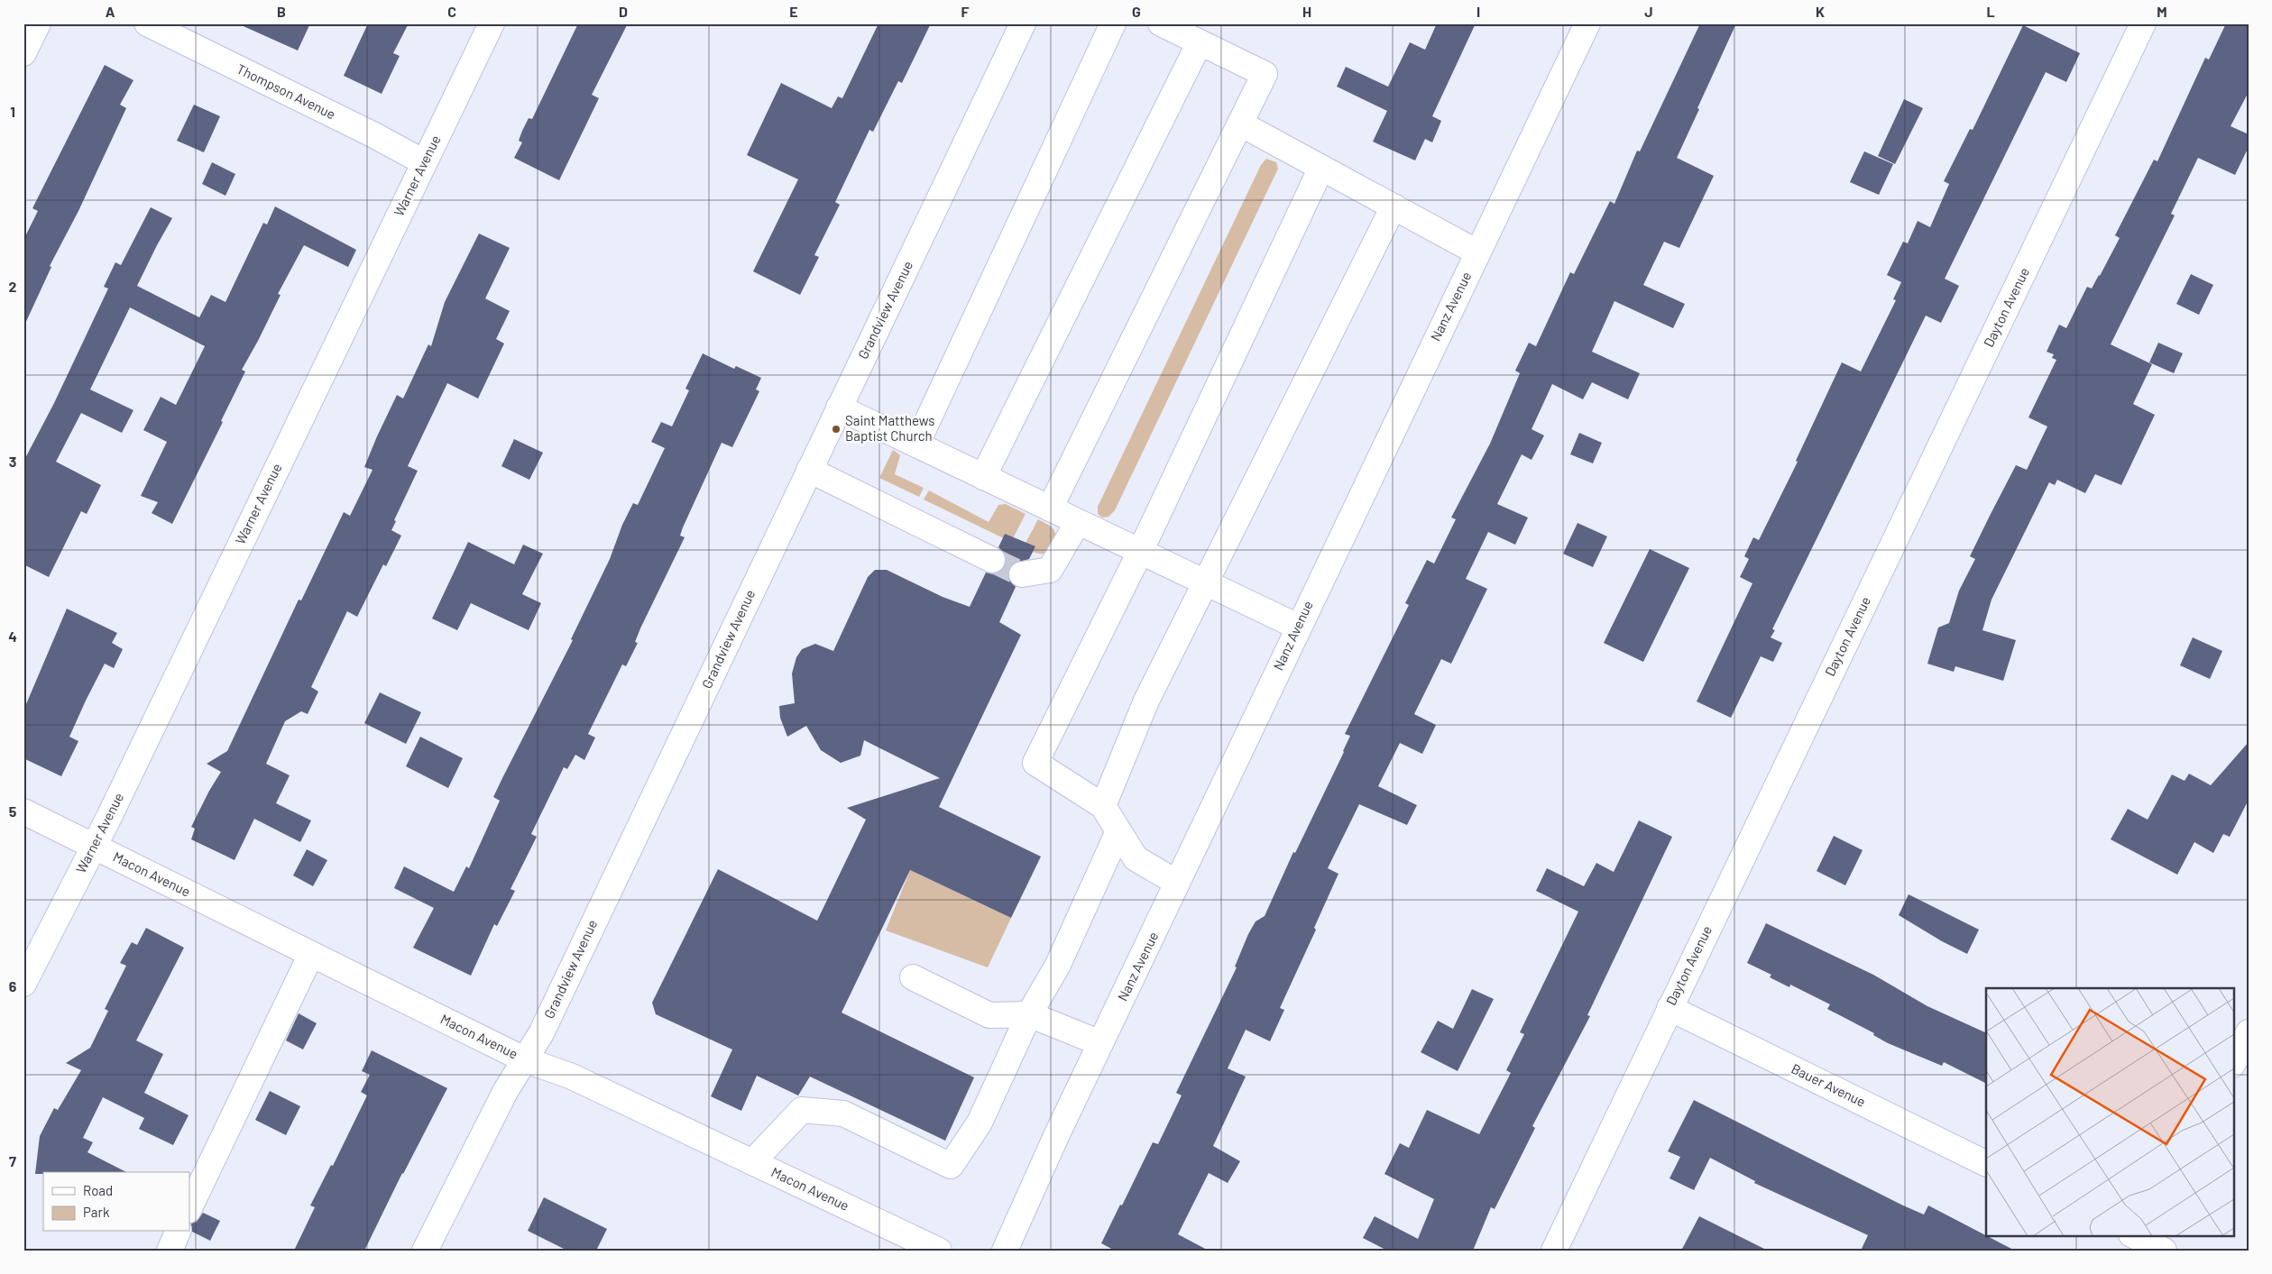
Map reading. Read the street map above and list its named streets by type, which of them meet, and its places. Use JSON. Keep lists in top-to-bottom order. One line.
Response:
{"streets":{"street":["Thompson Avenue","Warner Avenue","Nanz Avenue","Dayton Avenue","Grandview Avenue","Macon Avenue","Bauer Avenue"]},"crossings":[["Thompson Avenue","Warner Avenue"],["Warner Avenue","Macon Avenue"],["Dayton Avenue","Bauer Avenue"],["Grandview Avenue","Macon Avenue"]],"places":["Saint Matthews Baptist Church"],"legend":["Road","Park"],"grid":{"columns":["A","B","C","D","E","F","G","H","I","J","K","L","M"],"rows":["1","2","3","4","5","6","7"]}}
